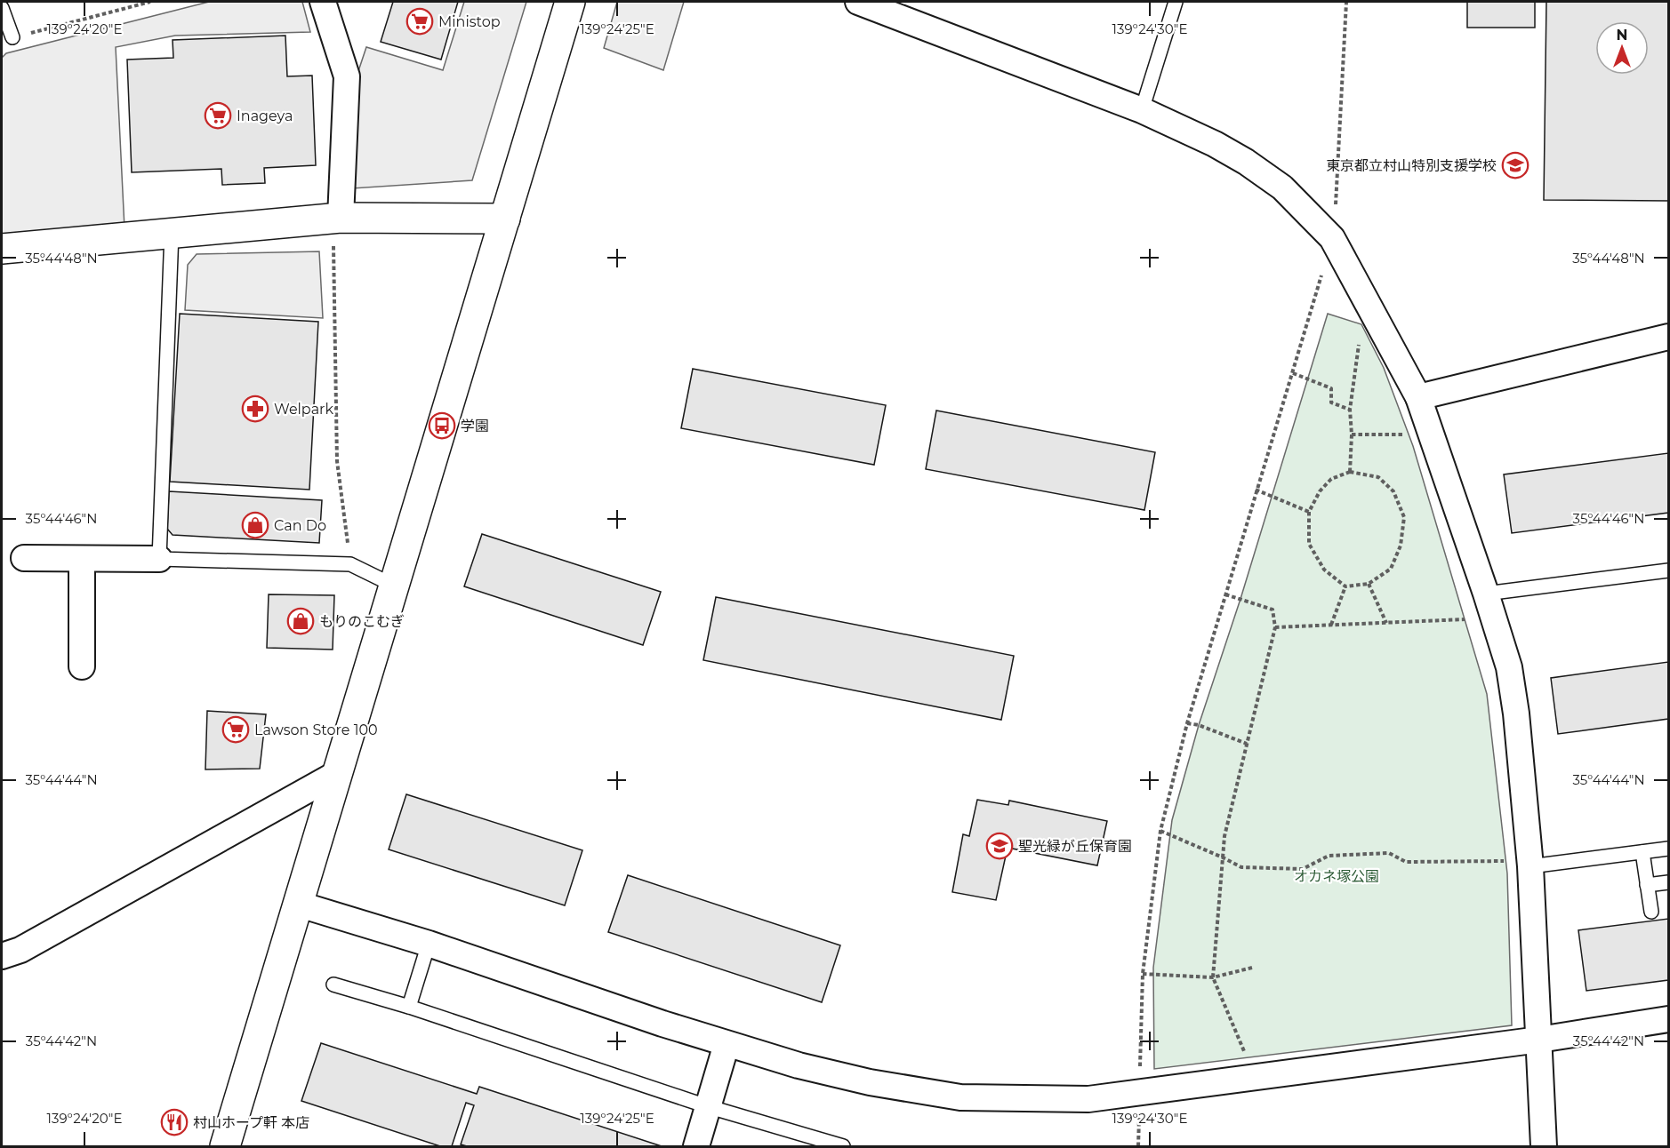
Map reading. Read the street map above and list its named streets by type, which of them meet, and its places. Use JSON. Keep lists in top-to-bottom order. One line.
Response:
{"parks":["オカネ塚公園"],"places":{"supermarket":["Ministop","Inageya","Lawson Store 100"],"school or university":["東京都立村山特別支援学校","聖光緑が丘保育園"],"pharmacy":["Welpark"],"bus stop":["学園"],"shop":["Can Do","もりのこむぎ"],"restaurant":["村山ホープ軒 本店"]},"north":"top","coordinates":["139°24'20\"E","139°24'25\"E","139°24'30\"E","35°44'48\"N","35°44'46\"N","35°44'44\"N","35°44'42\"N"]}
